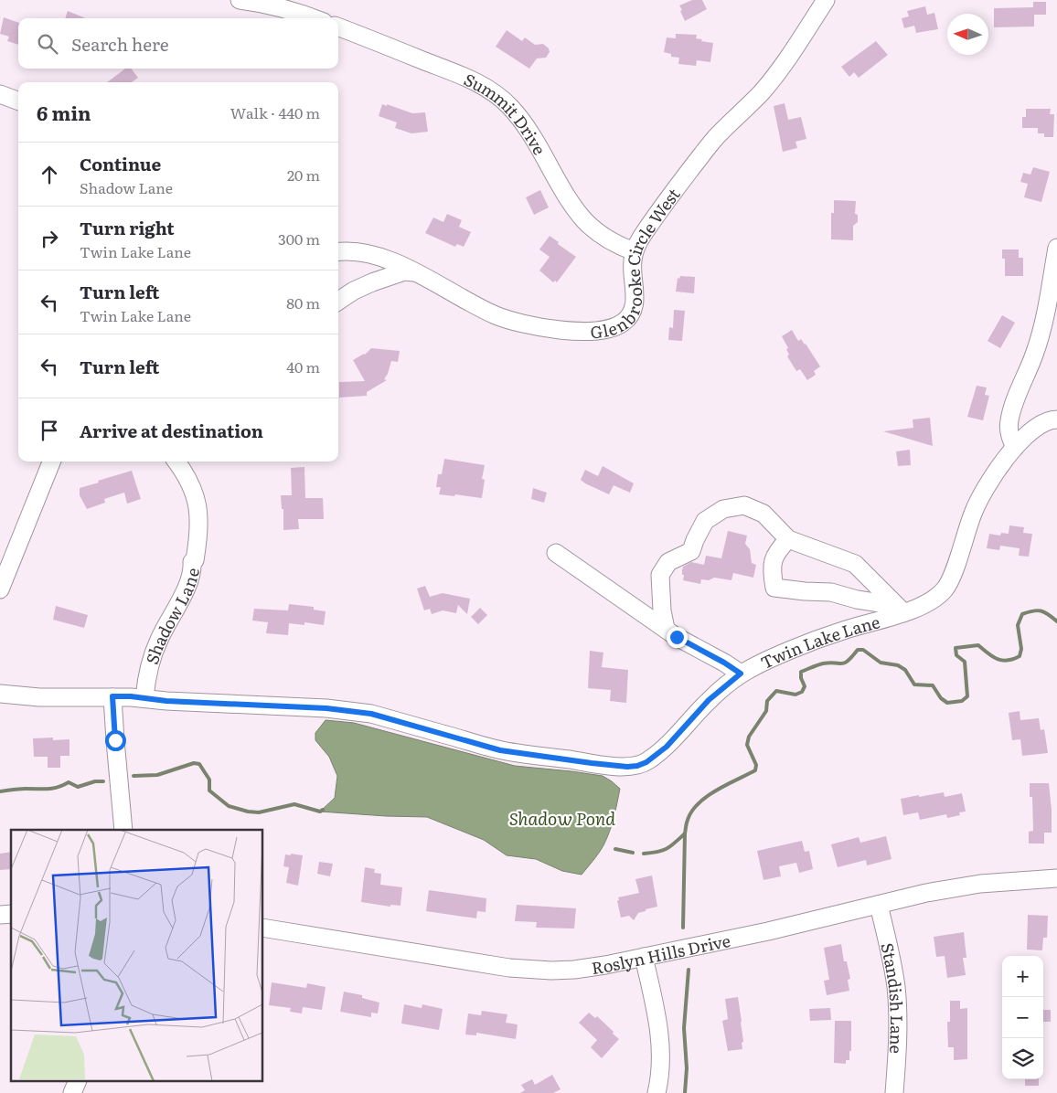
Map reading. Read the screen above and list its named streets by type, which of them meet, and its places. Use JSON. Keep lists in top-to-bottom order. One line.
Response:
{"streets":{"street":["Summit Drive","Glenbrooke Circle West","Shadow Lane","Twin Lake Lane","Roslyn Hills Drive","Standish Lane"]},"crossings":[["Summit Drive","Glenbrooke Circle West"],["Shadow Lane","Twin Lake Lane"],["Roslyn Hills Drive","Standish Lane"]],"water":["Shadow Pond"],"north":"left","page":{"search":"Search here","heading":["6 min","Walk · 440 m"],"list":[["Continue","Shadow Lane","20 m"],["Turn right","Twin Lake Lane","300 m"],["Turn left","Twin Lake Lane","80 m"],["Turn left","40 m"],"Arrive at destination"],"map_buttons":["+","−"]}}
